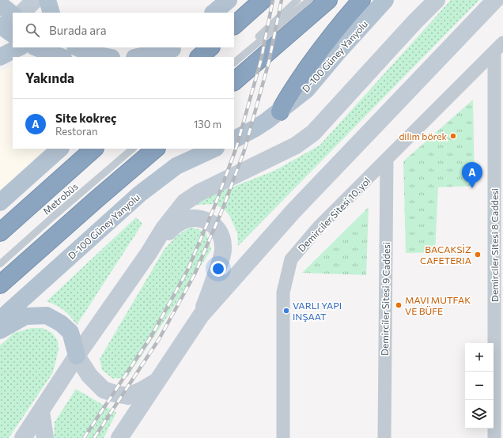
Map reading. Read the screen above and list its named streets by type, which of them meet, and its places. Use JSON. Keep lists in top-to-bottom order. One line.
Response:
{"streets":{"main road":["D-100 Güney Yanyolu"],"street":["Demirciler Sitesi 10. yol","Demirciler Sitesi 8 Caddesi","Demirciler Sitesi 9 Caddesi"],"lane":["Metrobüs"]},"crossings":[["Demirciler Sitesi 10. yol","Demirciler Sitesi 8 Caddesi"],["Demirciler Sitesi 10. yol","Demirciler Sitesi 9 Caddesi"]],"places":["dilim börek","BACAKSİZ CAFETERIA","MAVI MUTFAK VE BÜFE","VARLI YAPI INŞAAT"],"page":{"search":"Burada ara","heading":"Yakında","list":[{"mark":"A","name":"Site kokreç","note":"Restoran","value":"130 m"}],"pins":"A","map_buttons":["+","−"]}}
